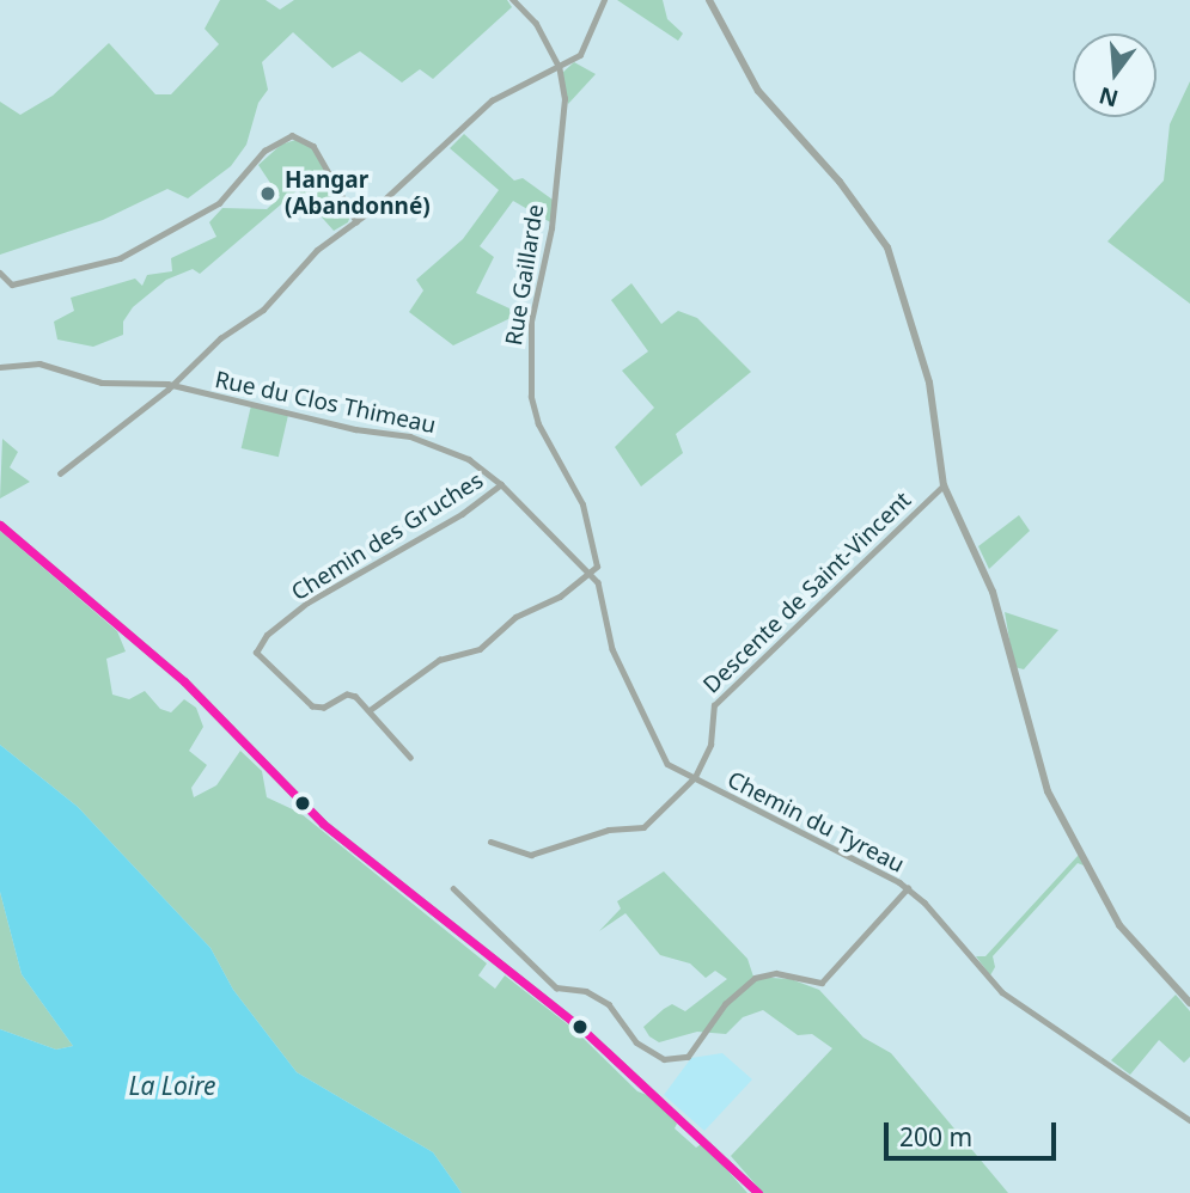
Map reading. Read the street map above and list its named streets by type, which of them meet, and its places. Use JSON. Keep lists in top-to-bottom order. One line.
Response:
{"streets":{"street":["Rue Gaillarde","Rue du Clos Thimeau","Chemin des Gruches","Descente de Saint-Vincent","Chemin du Tyreau"]},"crossings":[["Rue Gaillarde","Rue du Clos Thimeau"],["Rue du Clos Thimeau","Chemin des Gruches"],["Rue du Clos Thimeau","Descente de Saint-Vincent"],["Rue du Clos Thimeau","Chemin du Tyreau"],["Descente de Saint-Vincent","Chemin du Tyreau"]],"water":["La Loire"],"places":["Hangar (Abandonné)"],"scale_bar":"200 m","north":"bottom"}
